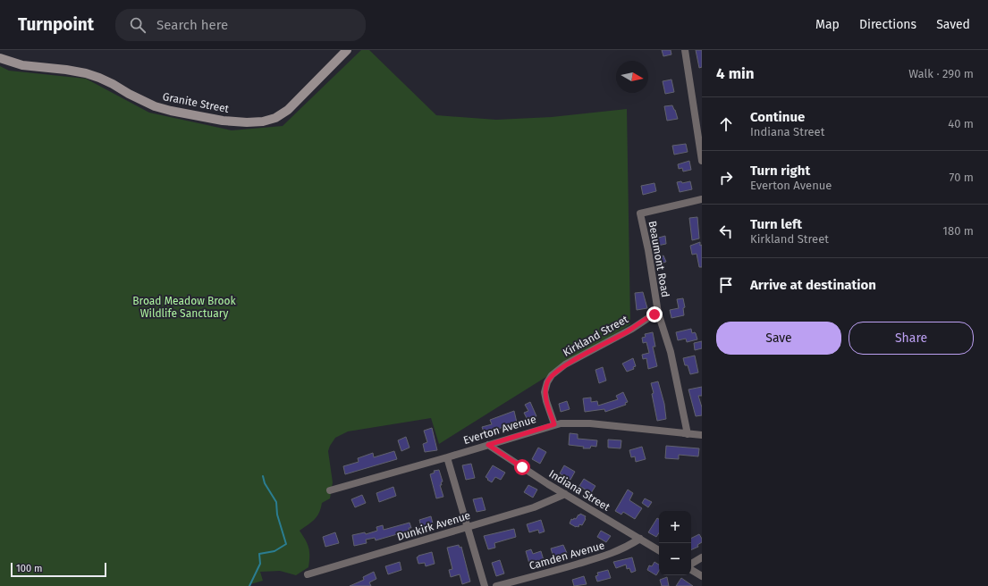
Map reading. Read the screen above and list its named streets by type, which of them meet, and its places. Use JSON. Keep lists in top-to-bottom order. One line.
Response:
{"streets":{"street":["Granite Street","Beaumont Road","Kirkland Street","Everton Avenue","Indiana Street","Dunkirk Avenue","Camden Avenue"]},"crossings":[["Beaumont Road","Kirkland Street"],["Beaumont Road","Everton Avenue"],["Kirkland Street","Everton Avenue"],["Everton Avenue","Indiana Street"],["Indiana Street","Dunkirk Avenue"],["Indiana Street","Camden Avenue"]],"parks":["Broad Meadow Brook Wildlife Sanctuary"],"scale_bar":"100 m","north":"right","page":{"header":"Turnpoint","search":"Search here","nav":["Map","Directions","Saved"],"heading":["4 min","Walk · 290 m"],"list":[["Continue","Indiana Street","40 m"],["Turn right","Everton Avenue","70 m"],["Turn left","Kirkland Street","180 m"],"Arrive at destination"],"buttons":["Save","Share"],"map_buttons":["+","−"],"scale":"100 m"}}
